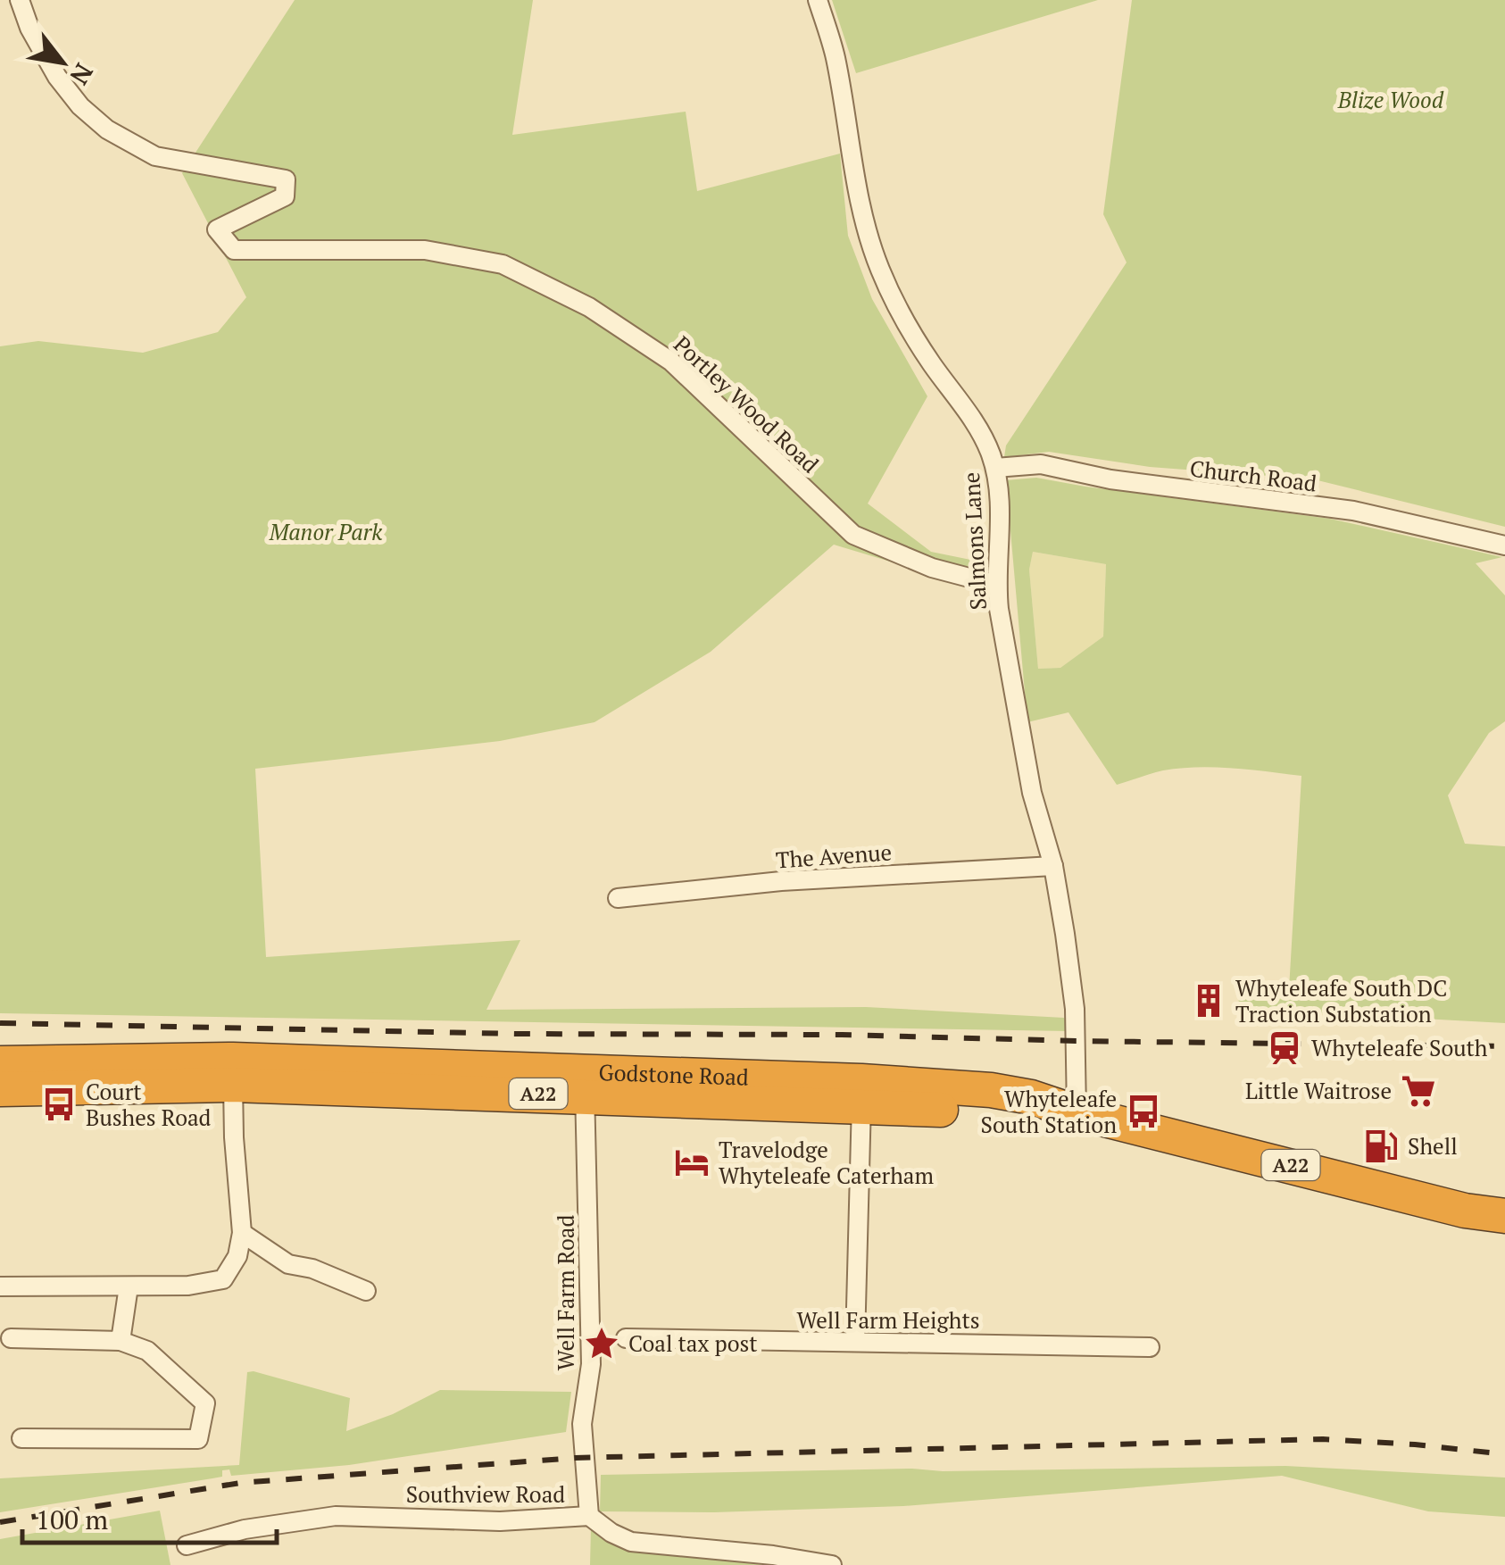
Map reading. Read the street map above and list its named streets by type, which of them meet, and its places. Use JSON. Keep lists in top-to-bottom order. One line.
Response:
{"streets":{"highway":["Godstone Road","A22"],"street":["Portley Wood Road","Church Road","Salmons Lane","The Avenue","Well Farm Road","Well Farm Heights","Southview Road"]},"crossings":[["Portley Wood Road","Salmons Lane"],["Church Road","Salmons Lane"],["Salmons Lane","The Avenue"],["Salmons Lane","Godstone Road"],["Godstone Road","Well Farm Road"],["Well Farm Road","Southview Road"]],"parks":["Blize Wood","Manor Park"],"places":{"building":["Whyteleafe South DC Traction Substation"],"station":["Whyteleafe South"],"supermarket":["Little Waitrose"],"bus stop":["Court Bushes Road","Whyteleafe South Station"],"fuel station":["Shell"],"hotel":["Travelodge Whyteleafe Caterham"],"place":["Coal tax post"]},"scale_bar":"100 m","north":"bottom right"}
